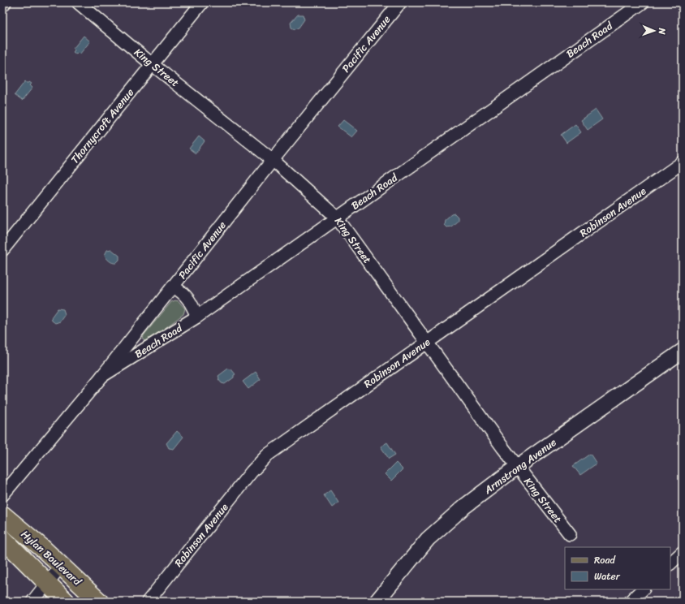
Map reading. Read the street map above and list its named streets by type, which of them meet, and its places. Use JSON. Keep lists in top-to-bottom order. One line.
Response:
{"streets":{"main road":["Hylan Boulevard"],"street":["Beach Road","Pacific Avenue","King Street","Thornycroft Avenue","Robinson Avenue","Armstrong Avenue"]},"crossings":[["Beach Road","Pacific Avenue"],["Beach Road","King Street"],["Pacific Avenue","King Street"],["King Street","Thornycroft Avenue"],["King Street","Robinson Avenue"],["King Street","Armstrong Avenue"]],"legend":["Road","Water"],"north":"right"}
